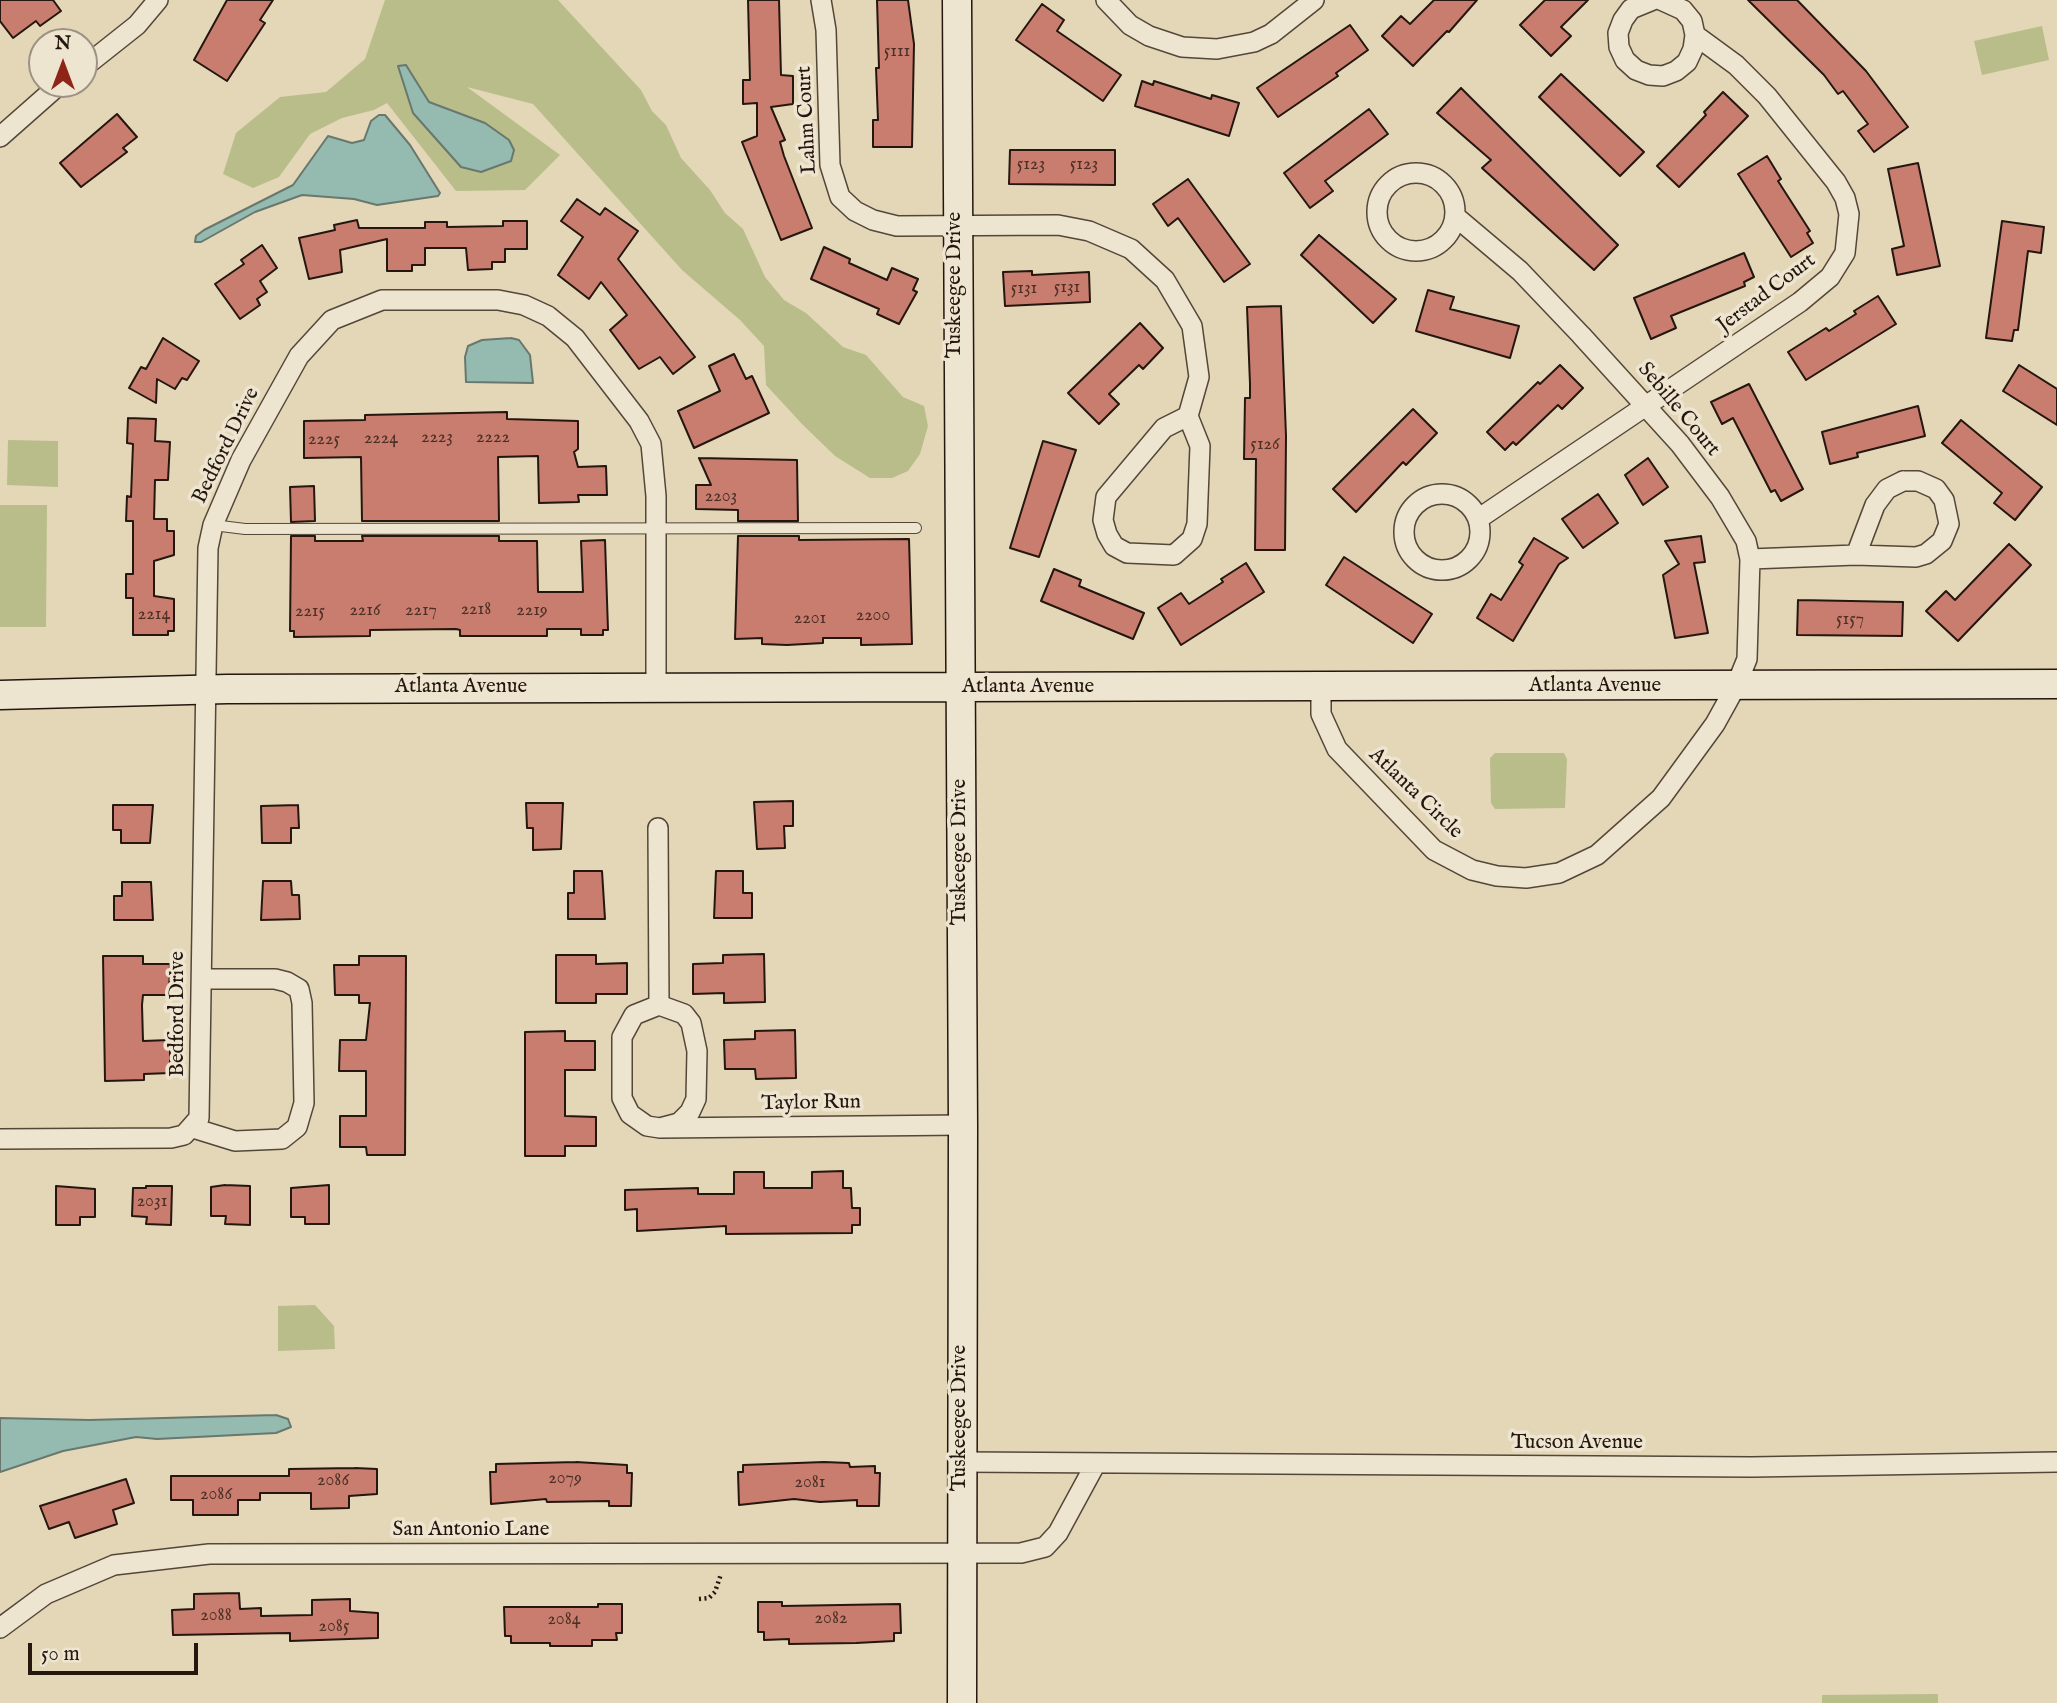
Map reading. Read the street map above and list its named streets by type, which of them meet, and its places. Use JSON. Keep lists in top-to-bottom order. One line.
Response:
{"streets":{"street":["Lahm Court","Tuskeegee Drive","Jerstad Court","Sebille Court","Bedford Drive","Atlanta Avenue","Atlanta Circle","Taylor Run","Tucson Avenue","San Antonio Lane"]},"crossings":[["Lahm Court","Tuskeegee Drive"],["Tuskeegee Drive","Atlanta Avenue"],["Tuskeegee Drive","Taylor Run"],["Tuskeegee Drive","Tucson Avenue"],["Tuskeegee Drive","San Antonio Lane"],["Jerstad Court","Sebille Court"],["Sebille Court","Atlanta Avenue"],["Sebille Court","Atlanta Circle"],["Bedford Drive","Atlanta Avenue"],["Atlanta Avenue","Atlanta Circle"]],"house_numbers":["5111","5123","5123","5131","5131","2223","2222","2224","2225","5126","2203","2218","2216","2217","2219","2215","2214","2200","2201","5157","2031","2079","2086","2081","2086","2088","2082","2084","2085"],"scale_bar":"50 m","north":"top"}
